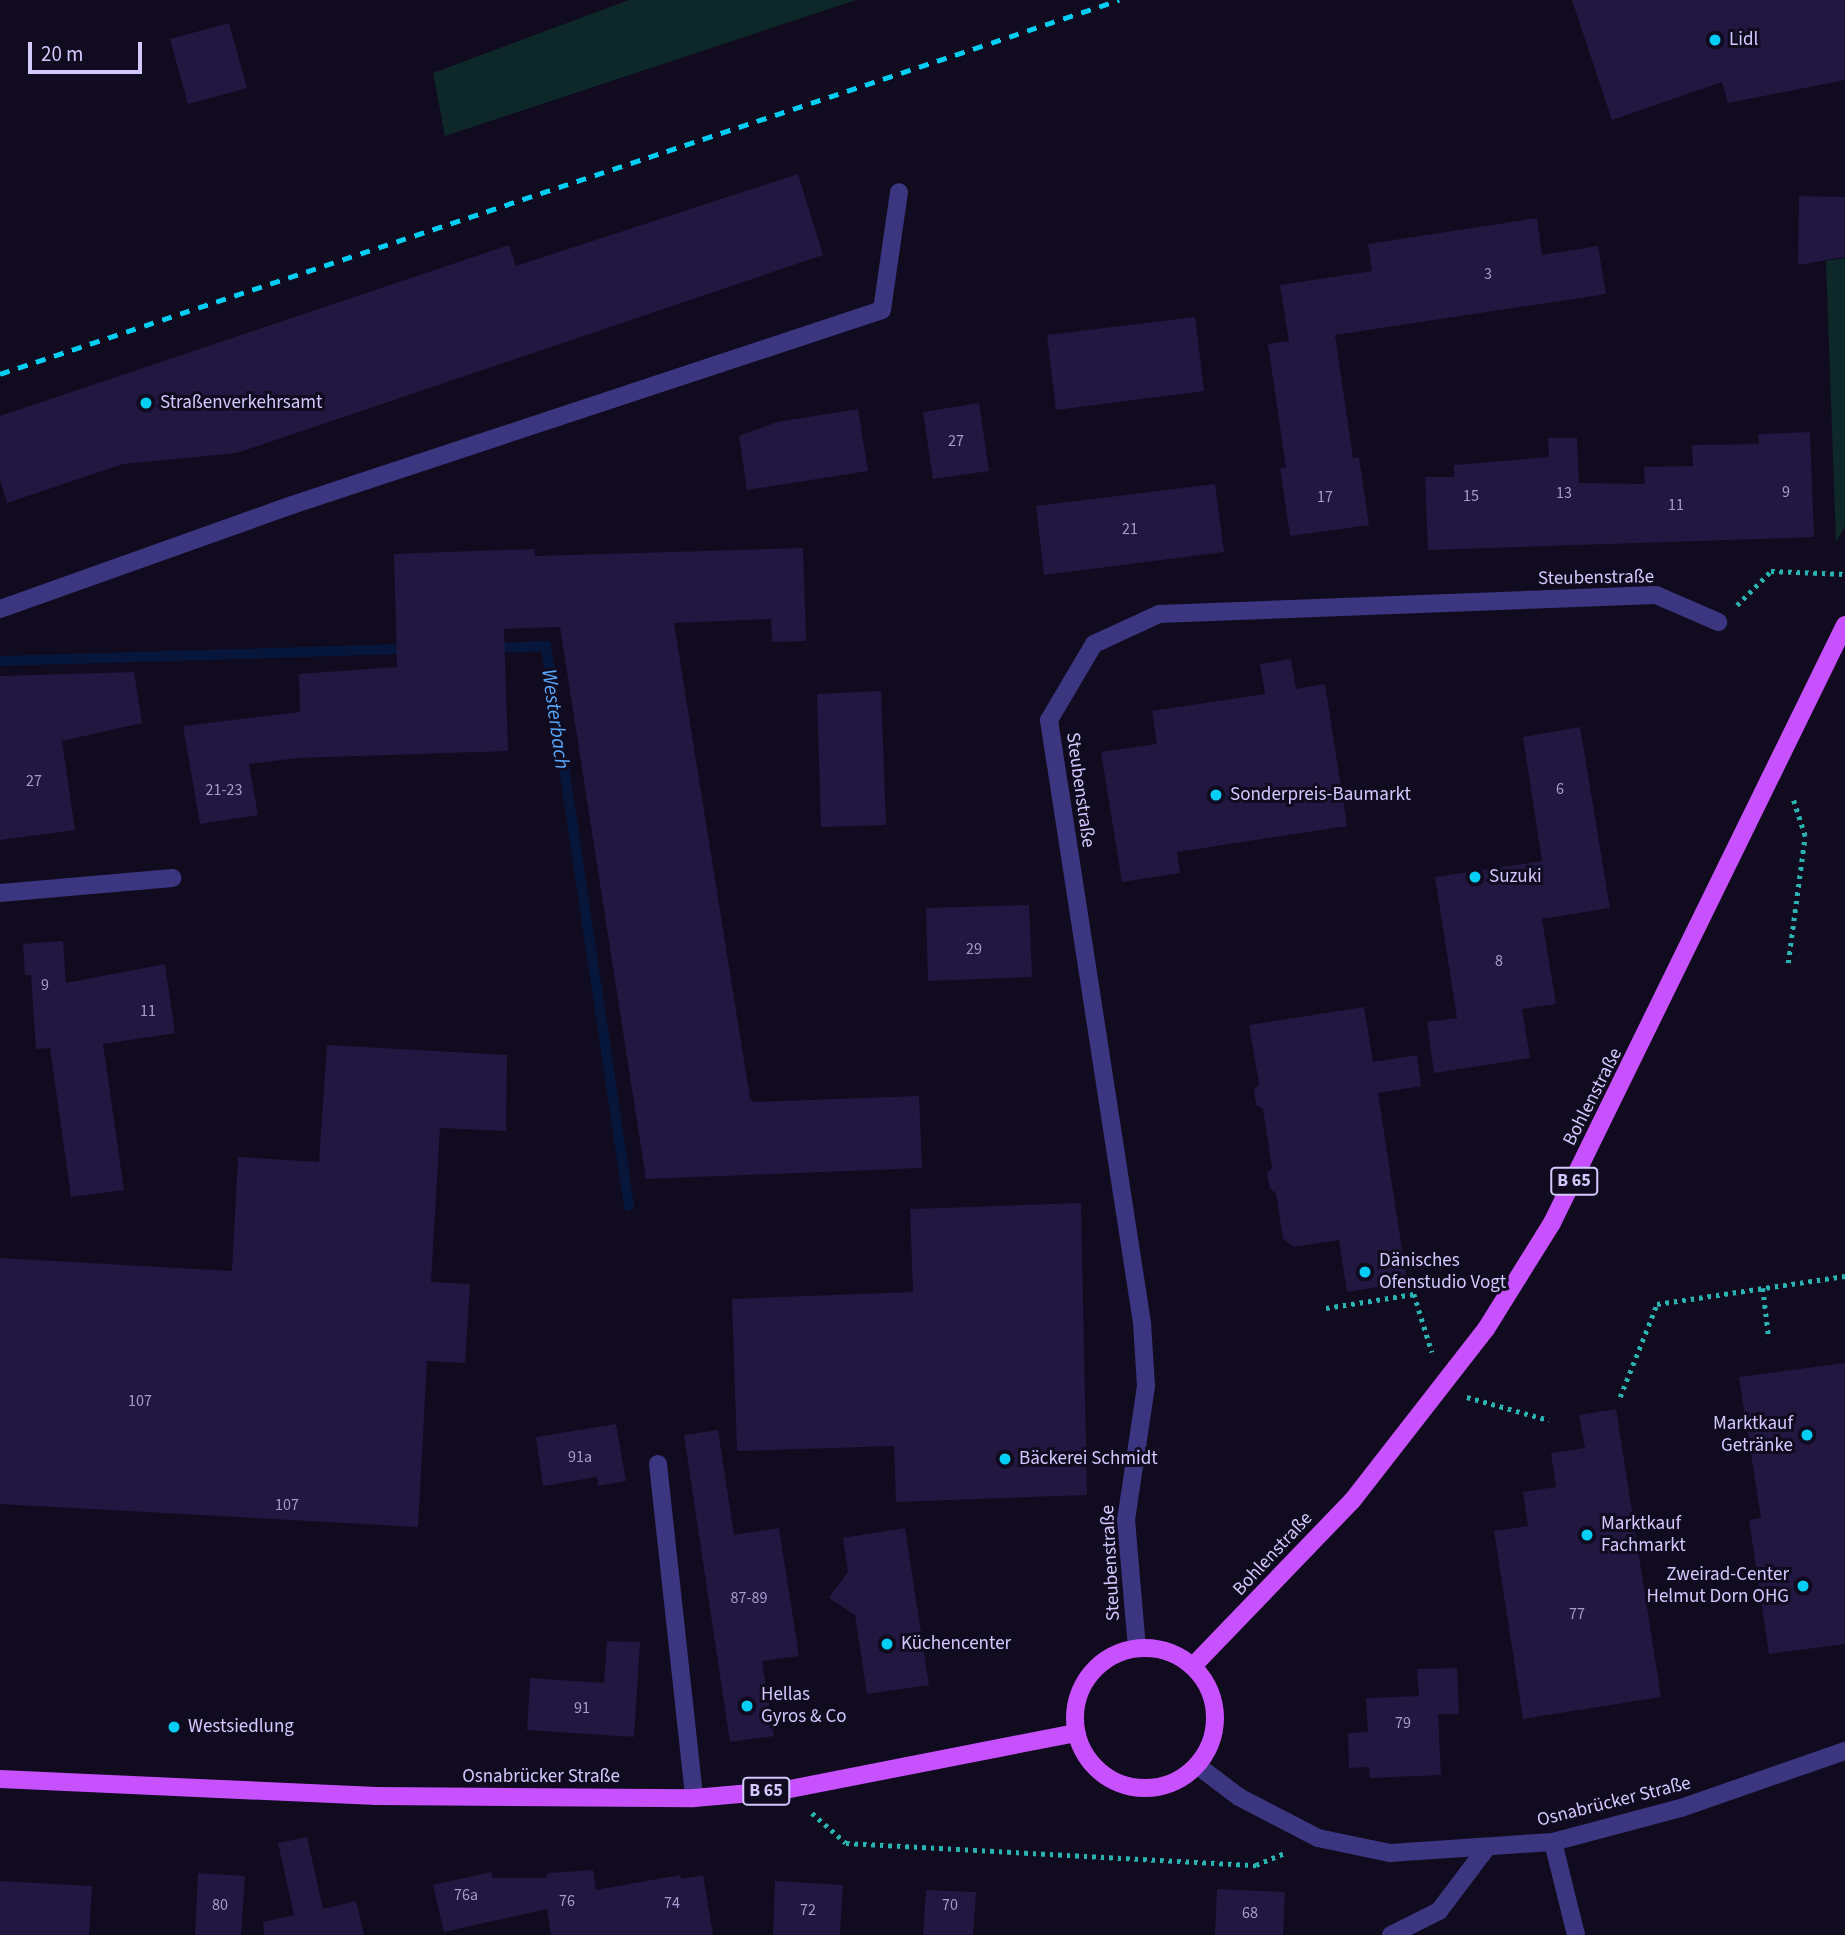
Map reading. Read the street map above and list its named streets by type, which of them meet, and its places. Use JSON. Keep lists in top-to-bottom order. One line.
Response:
{"streets":{"main road":["Bohlenstraße","B 65","Osnabrücker Straße"],"street":["Steubenstraße"]},"crossings":[["Steubenstraße","Bohlenstraße"],["Steubenstraße","Osnabrücker Straße"],["Bohlenstraße","Osnabrücker Straße"]],"water":["Westerbach"],"places":["Lidl","Straßenverkehrsamt","Sonderpreis-Baumarkt","Suzuki","Dänisches Ofenstudio Vogt","Marktkauf Getränke","Bäckerei Schmidt","Marktkauf Fachmarkt","Zweirad-Center Helmut Dorn OHG","Küchencenter","Hellas Gyros & Co","Westsiedlung"],"house_numbers":["3","27","9","13","15","17","11","21","27","6","21-23","29","8","9","11","107","91a","107","87-89","77","91","79","76a","76","74","80","70","72","68"],"scale_bar":"20 m"}
